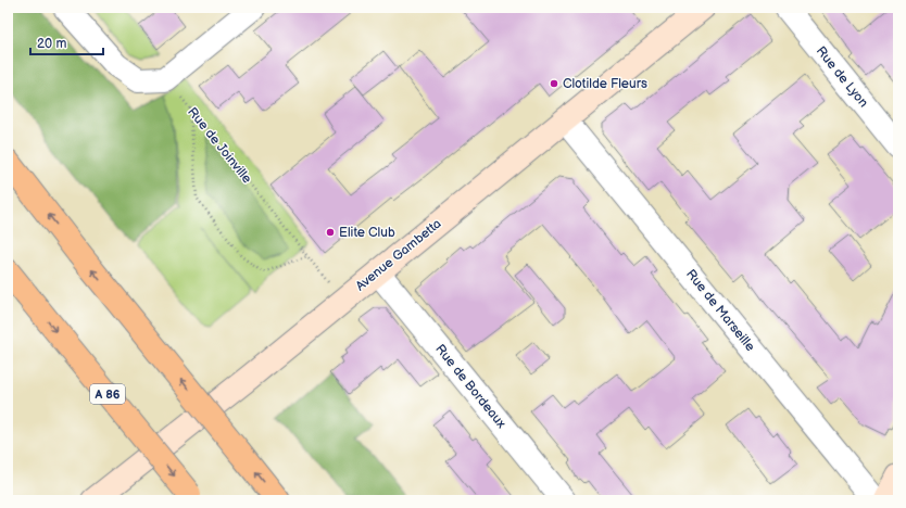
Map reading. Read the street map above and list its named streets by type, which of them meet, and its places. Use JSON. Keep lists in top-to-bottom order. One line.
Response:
{"streets":{"highway":["A 86"],"street":["Rue de Lyon","Avenue Gambetta","Rue de Marseille","Rue de Bordeaux"],"path":["Rue de Joinville"]},"crossings":[["Rue de Joinville","Avenue Gambetta"],["Avenue Gambetta","Rue de Marseille"],["Avenue Gambetta","Rue de Bordeaux"]],"places":["Clotilde Fleurs","Elite Club"],"scale_bar":"20 m"}
